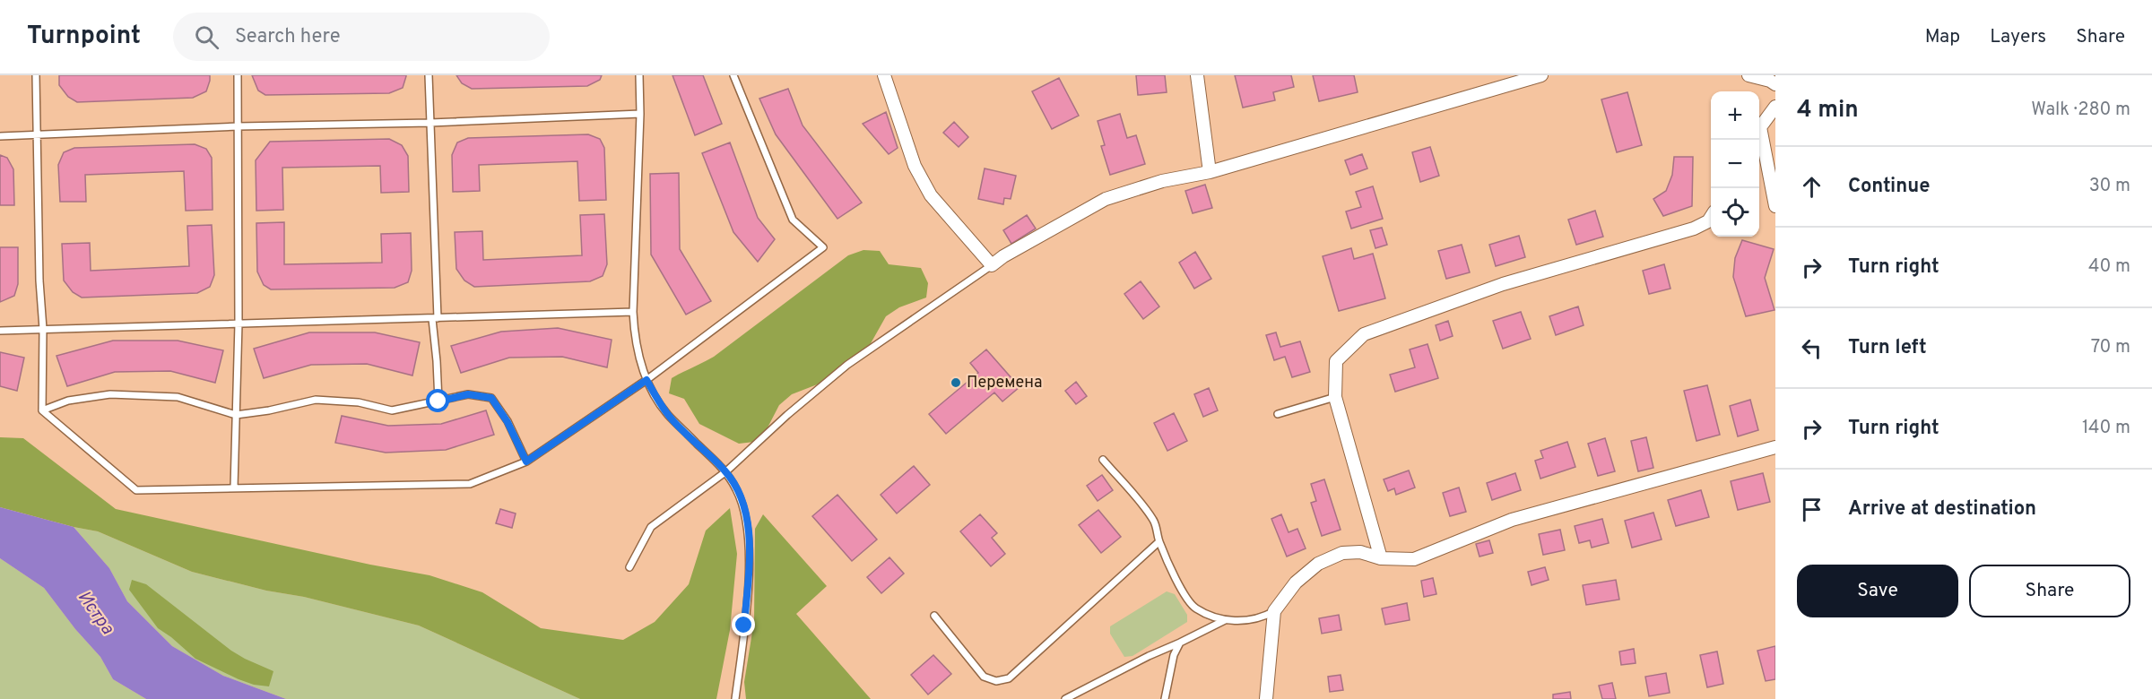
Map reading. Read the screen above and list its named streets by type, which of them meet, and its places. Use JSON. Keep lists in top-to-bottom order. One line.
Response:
{"water":["Истра"],"places":["Перемена"],"page":{"header":"Turnpoint","search":"Search here","nav":["Map","Layers","Share"],"heading":["4 min","Walk · 280 m"],"map_buttons":["+","−"],"list":[["Continue","30 m"],["Turn right","40 m"],["Turn left","70 m"],["Turn right","140 m"],"Arrive at destination"],"buttons":["Save","Share"]}}
